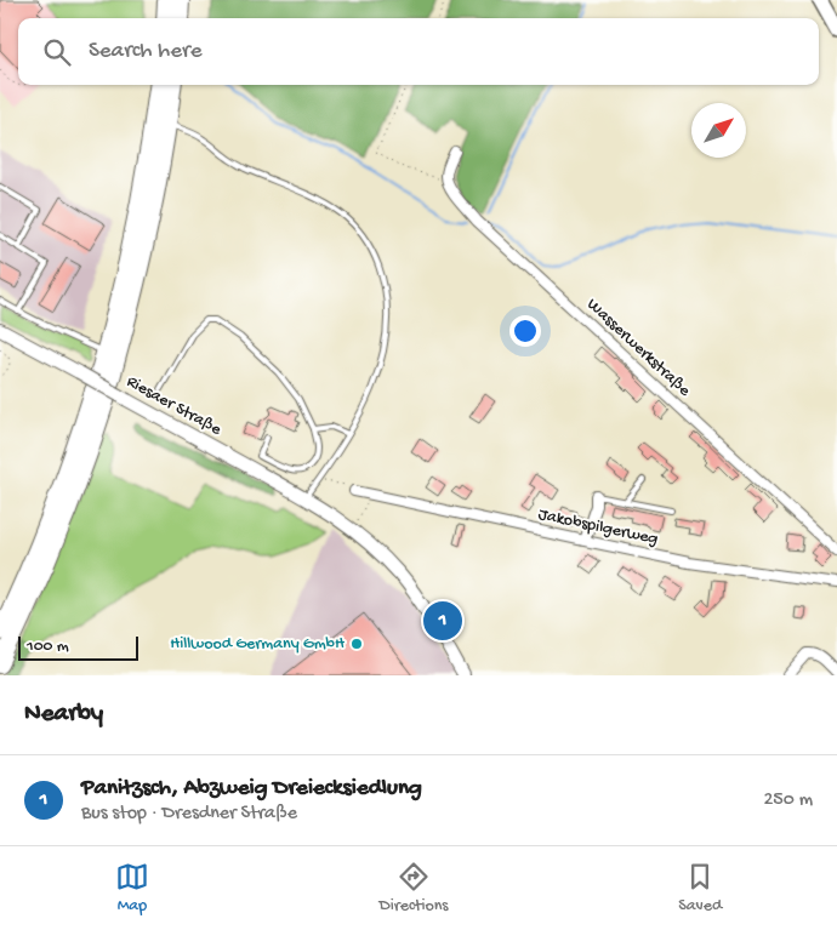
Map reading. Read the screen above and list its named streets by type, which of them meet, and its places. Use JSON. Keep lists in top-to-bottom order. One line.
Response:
{"streets":{"main road":["Riesaer Straße"],"street":["Wasserwerkstraße","Jakobspilgerweg"]},"places":["Hillwood Germany GmbH"],"scale_bar":"100 m","north":"top right","page":{"search":"Search here","pins":"1","scale":"100 m","heading":"Nearby","list":[{"mark":"1","name":"Panitzsch, Abzweig Dreiecksiedlung","note":"Bus stop · Dresdner Straße","value":"250 m"}],"nav":["Map","Directions","Saved"]}}
